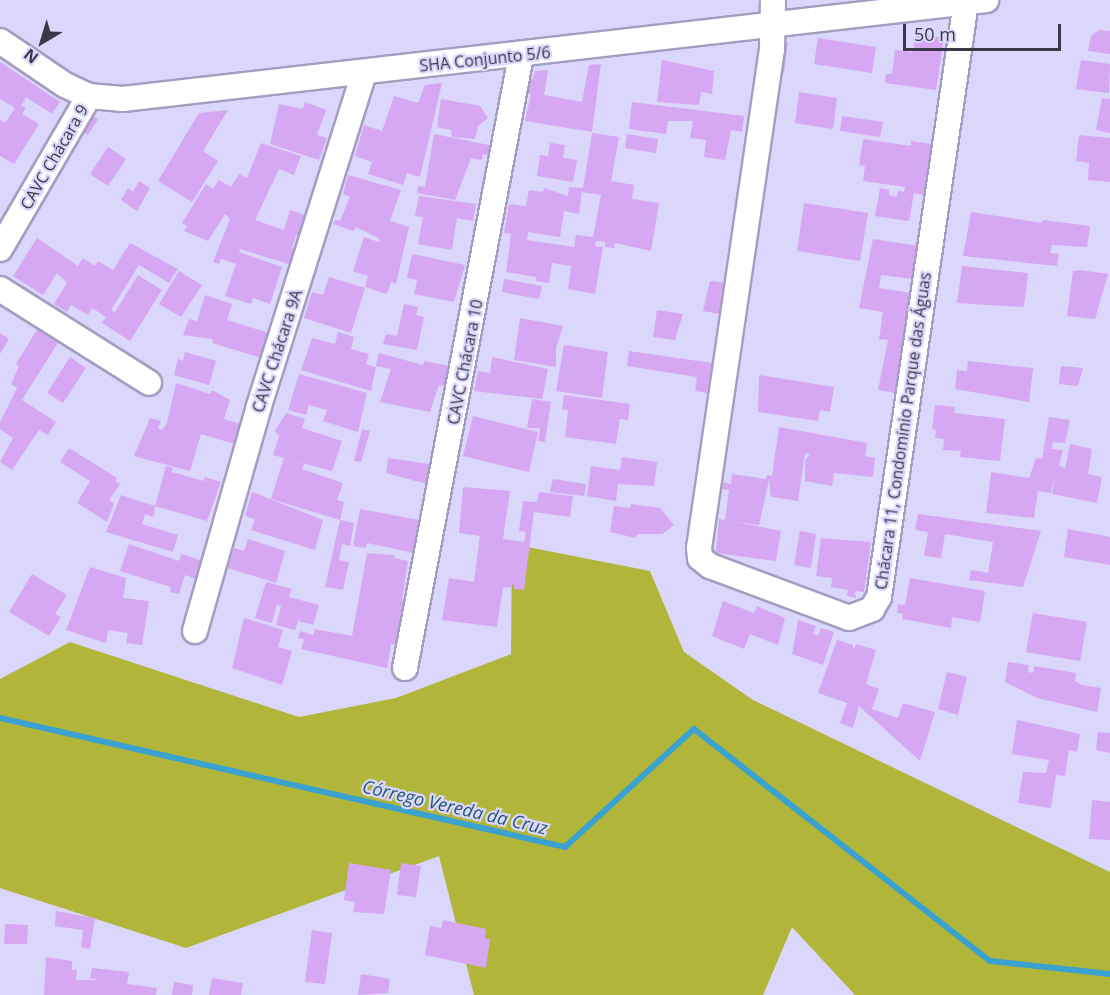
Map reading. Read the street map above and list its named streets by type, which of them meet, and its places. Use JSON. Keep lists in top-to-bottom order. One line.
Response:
{"streets":{"street":["SHA Conjunto 5/6","CAVC Chácara 9","CAVC Chácara 9A","CAVC Chácara 10","Chácara 11, Condomínio Parque das Águas"]},"crossings":[["SHA Conjunto 5/6","CAVC Chácara 9"],["SHA Conjunto 5/6","CAVC Chácara 9A"],["SHA Conjunto 5/6","CAVC Chácara 10"],["SHA Conjunto 5/6","Chácara 11, Condomínio Parque das Águas"]],"water":["Córrego Vereda da Cruz"],"scale_bar":"50 m","north":"bottom left"}
